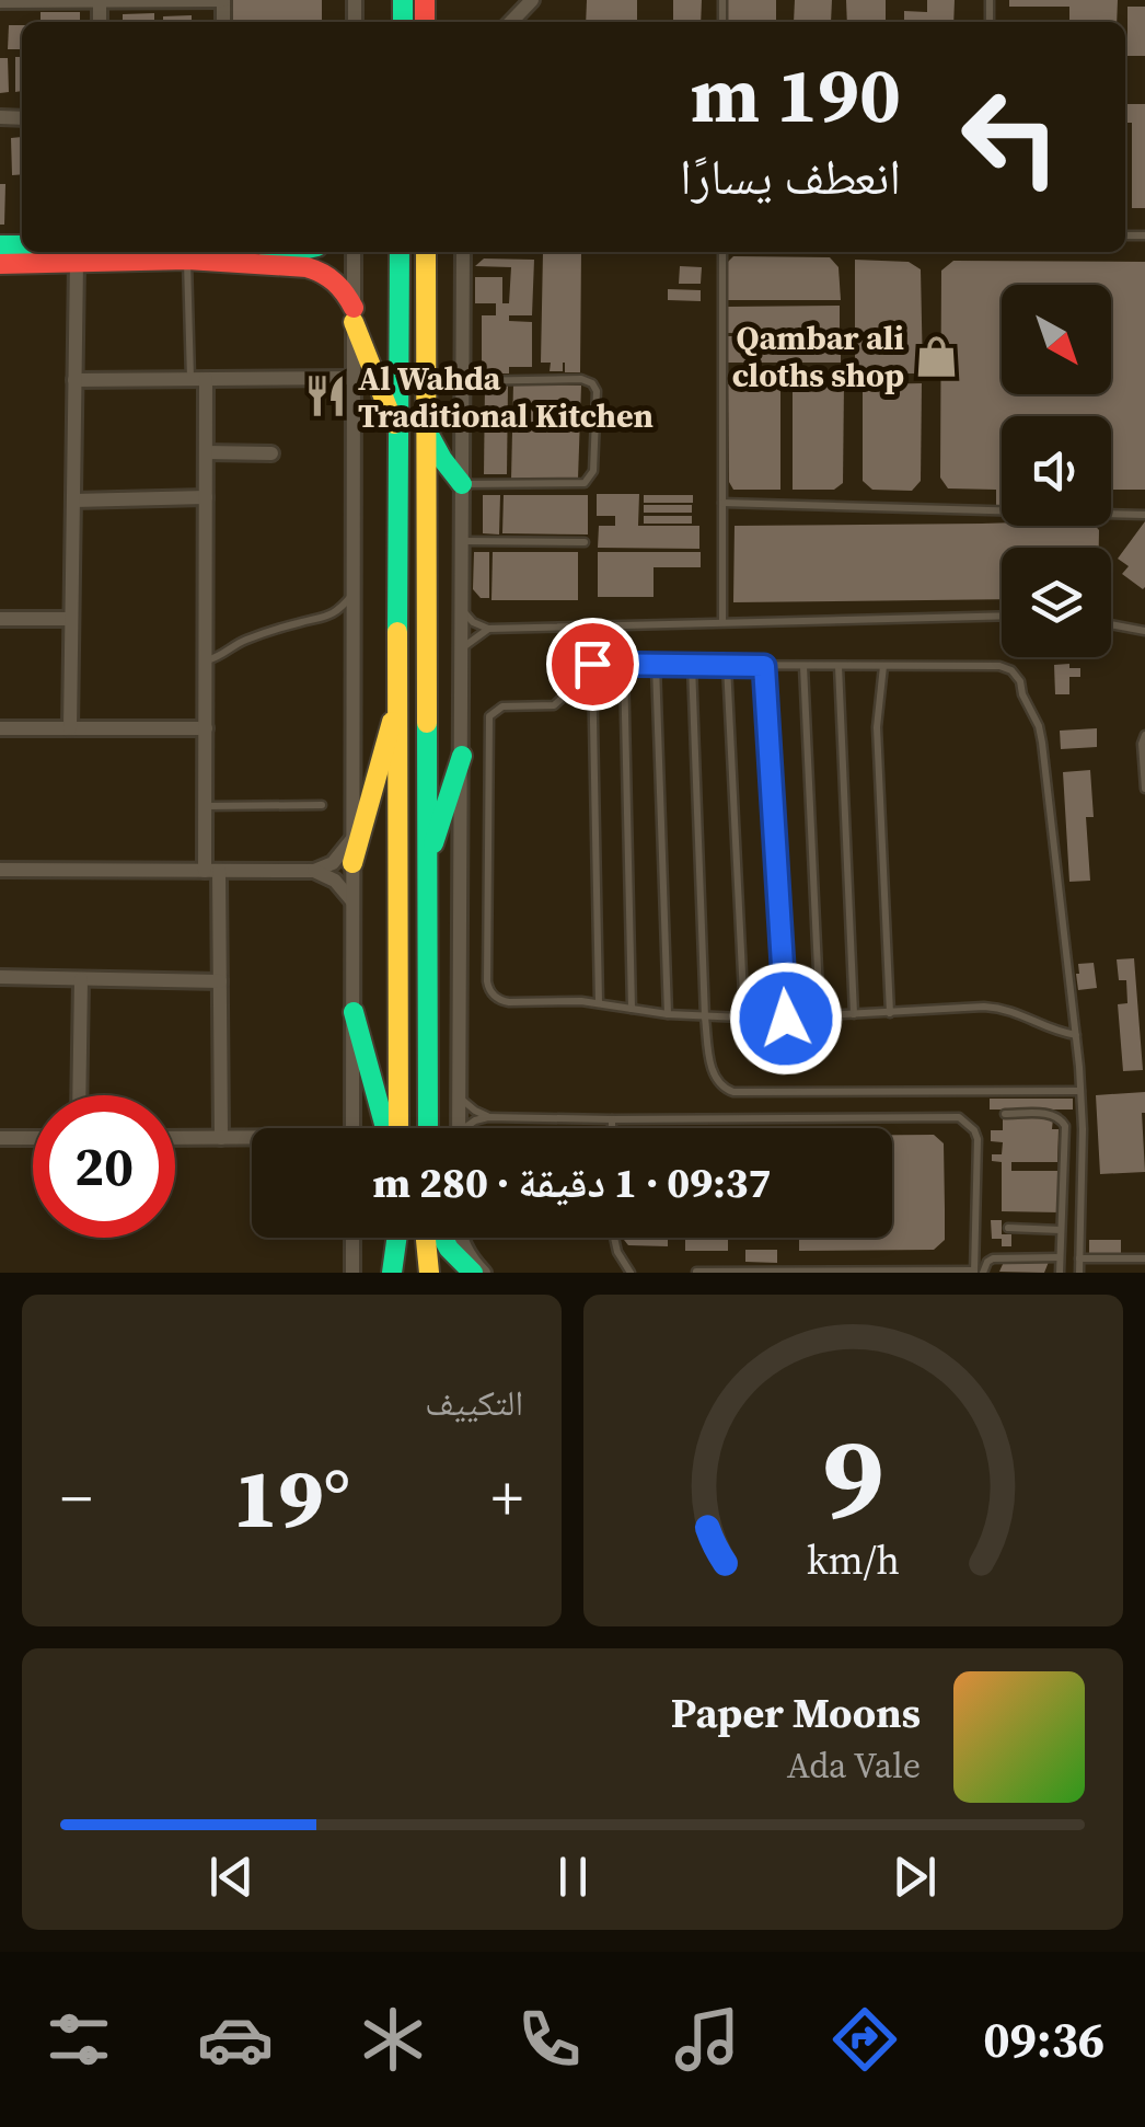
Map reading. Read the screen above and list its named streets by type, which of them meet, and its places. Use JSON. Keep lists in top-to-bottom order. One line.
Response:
{"places":{"shop":["Qambar ali cloths shop"],"restaurant":["Al Wahda Traditional Kitchen"]},"north":"bottom right","page":{"turn":["190 m","انعطف يسارًا"],"limit":"20","trip":"09:37 · 1 دقيقة · 280 m","tile":"التكييف","heat":["−","19°","+"],"song":["Paper Moons","Ada Vale"],"tabs":"09:36","gauge":["9","km/h"]}}
